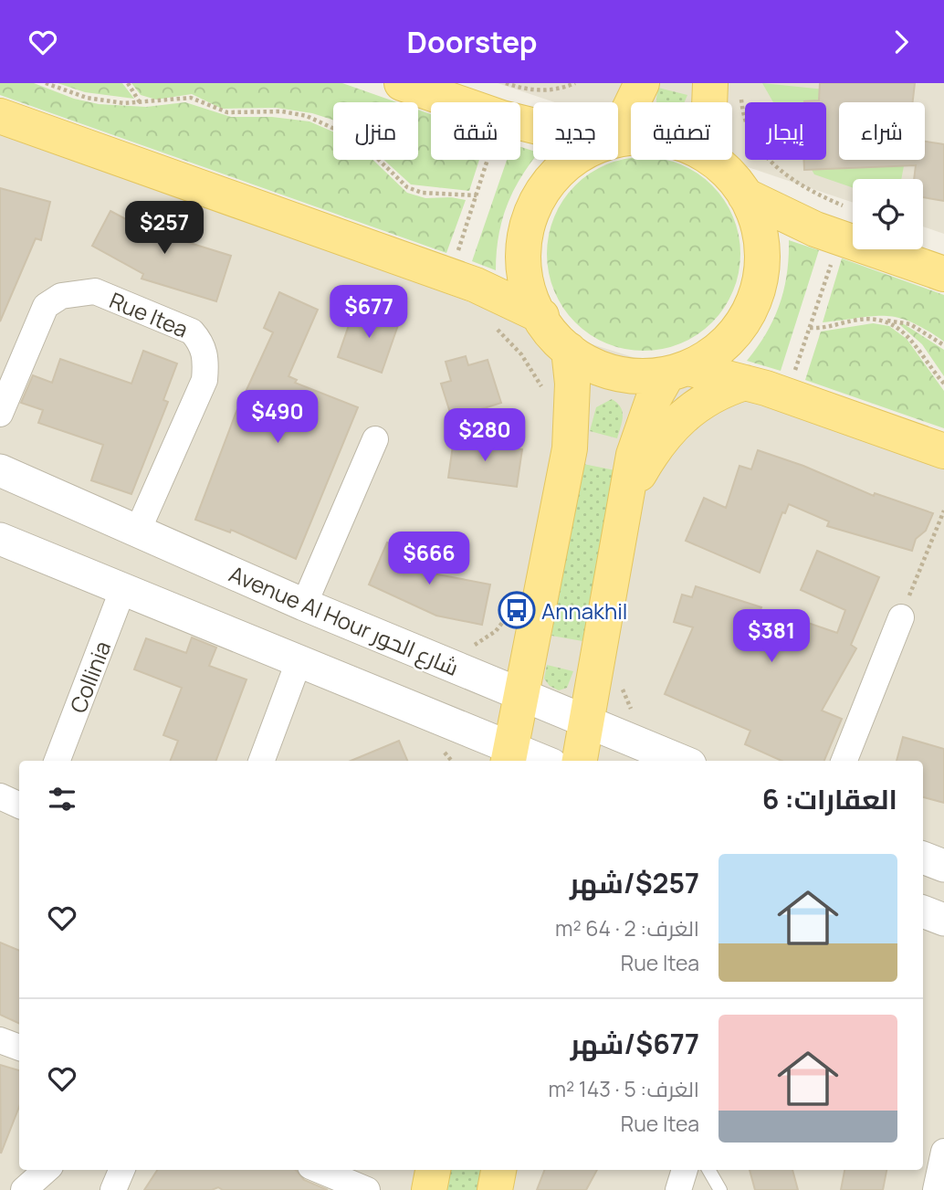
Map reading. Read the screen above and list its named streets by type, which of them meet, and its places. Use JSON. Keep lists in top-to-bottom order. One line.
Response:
{"streets":{"street":["Rue Itea","Avenue Al Hour شارع الحور","Collinia"]},"crossings":[["Rue Itea","Avenue Al Hour شارع الحور"]],"places":{"bus stop":["Annakhil"]},"page":{"header":"Doorstep","chip":["شراء","إيجار","تصفية","جديد","شقة","منزل"],"price":["$257","$677","$490","$280","$666","$381"],"heading":"العقارات: 6","list":[{"name":"$257/شهر","note":"الغرف: 2 · 64 m² · Rue Itea"},{"name":"$677/شهر","note":"الغرف: 5 · 143 m² · Rue Itea"}]}}
